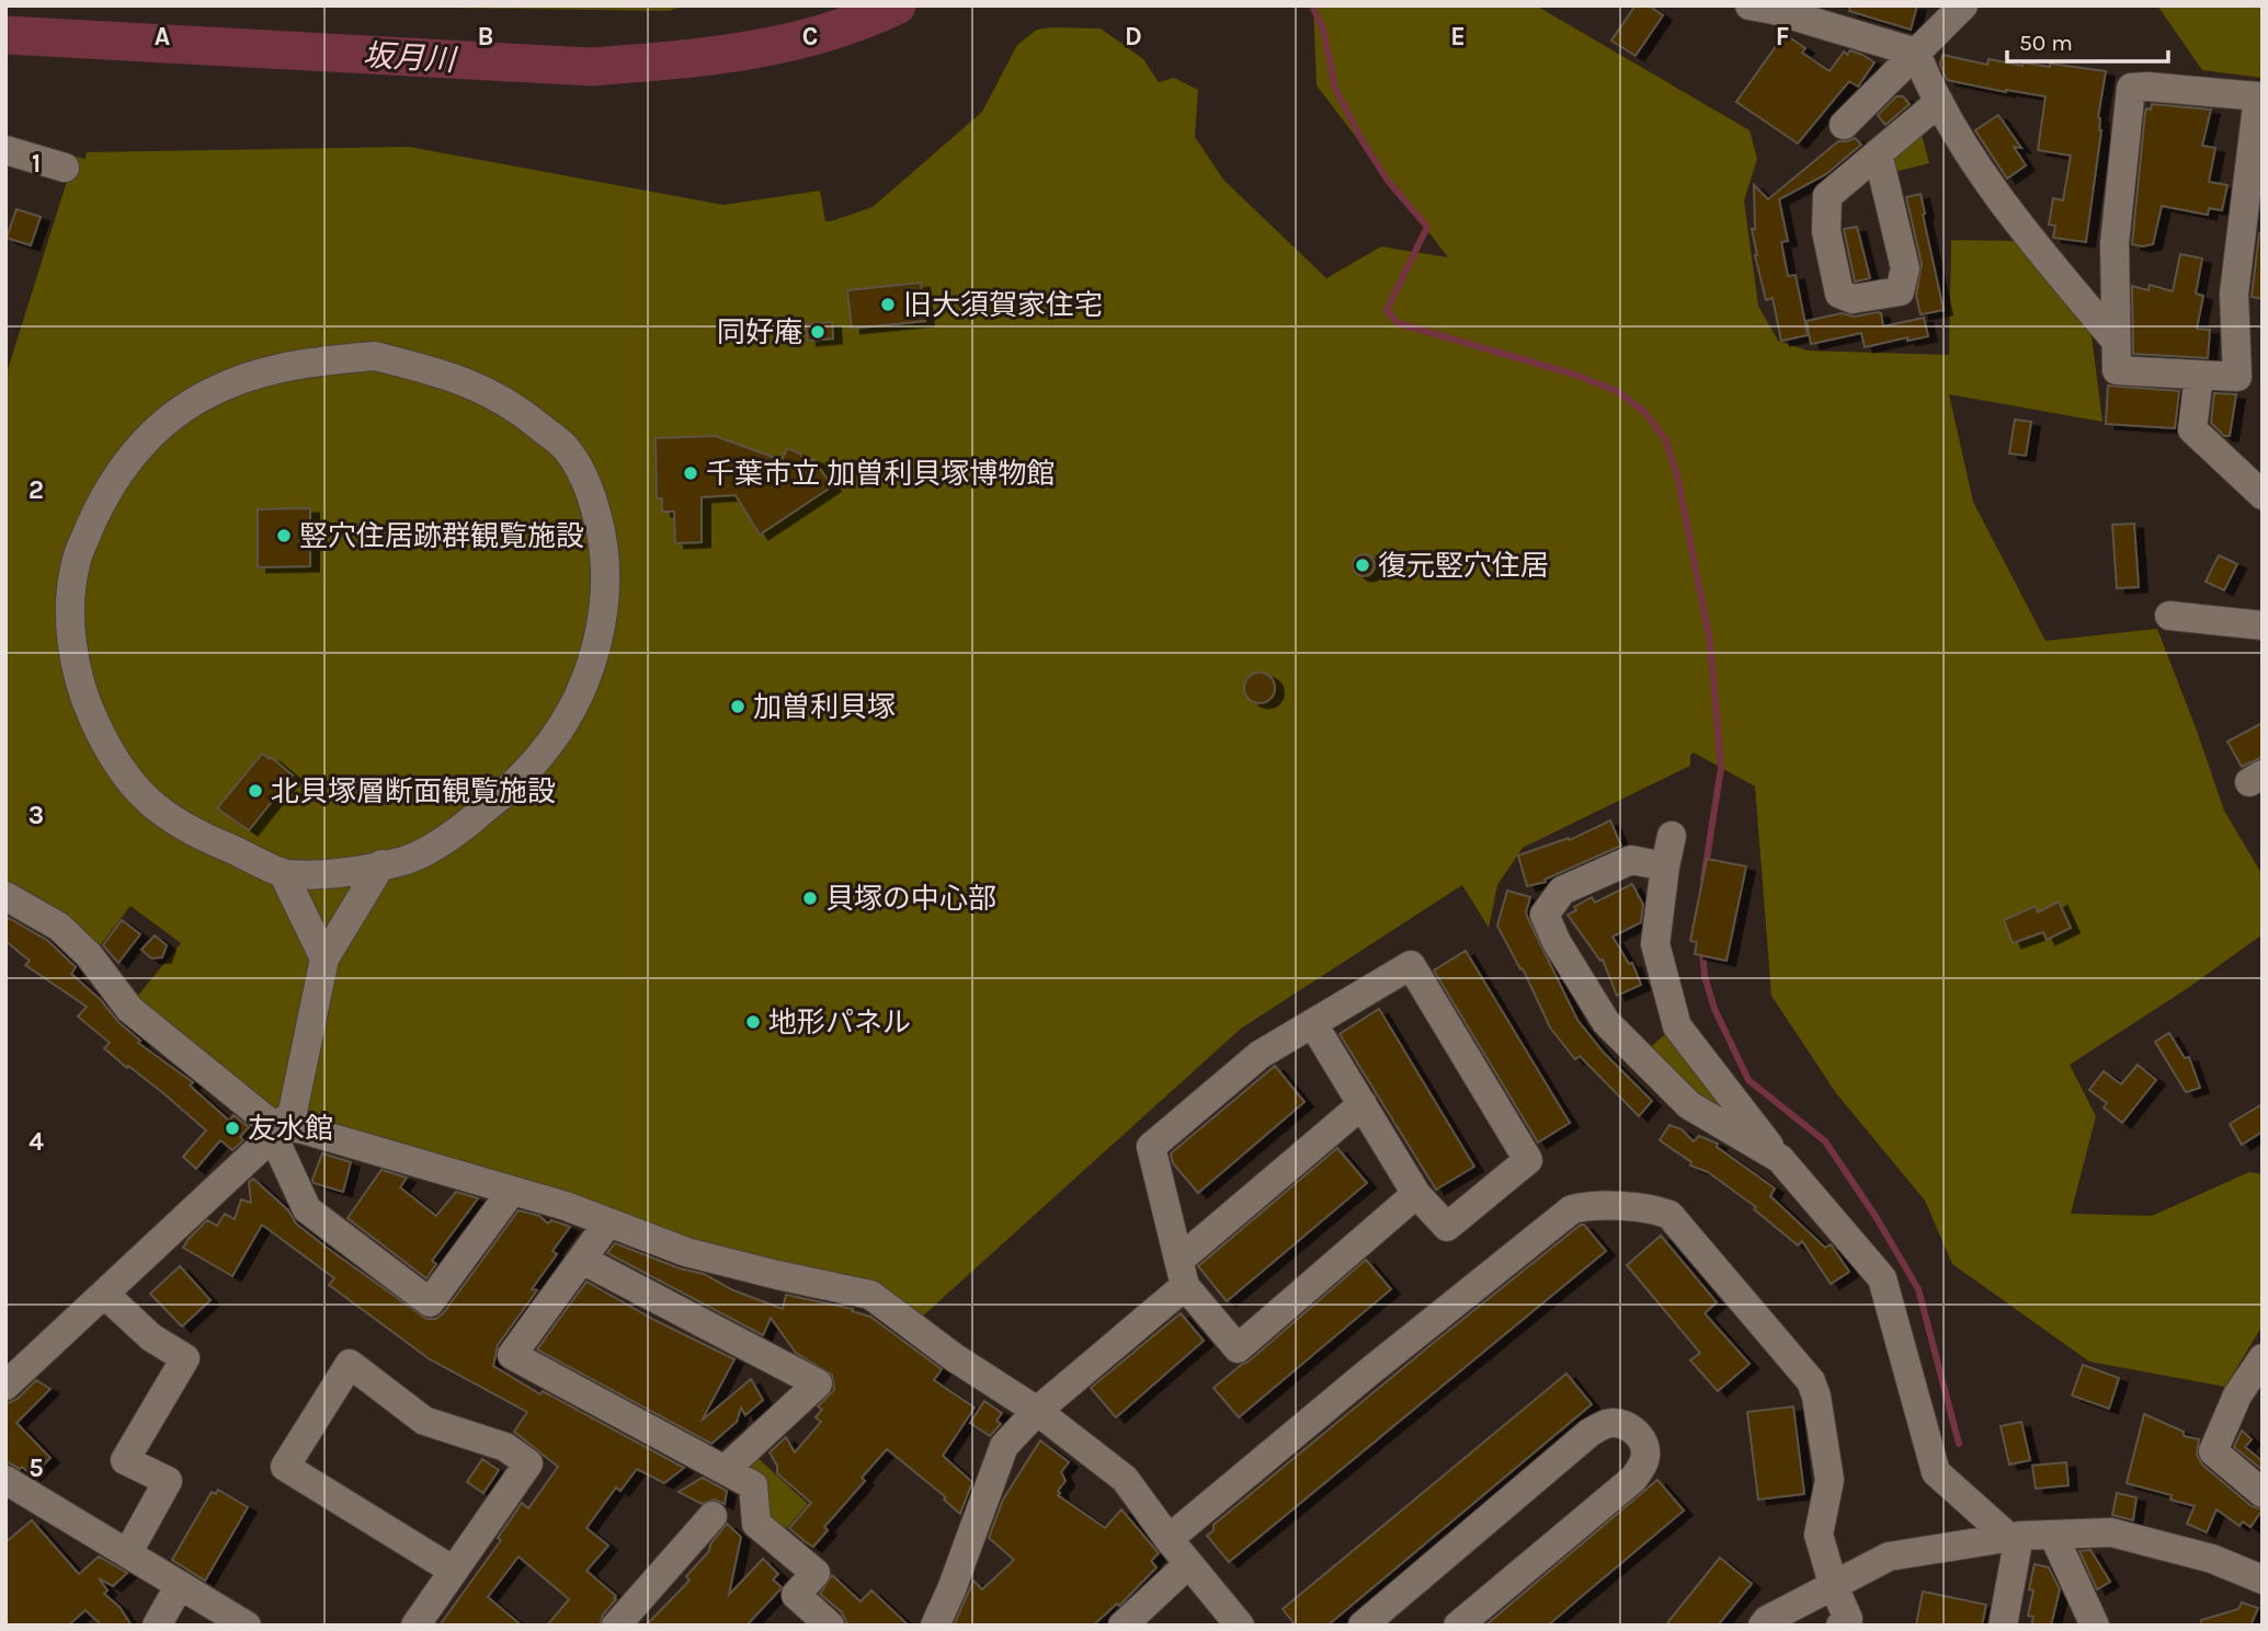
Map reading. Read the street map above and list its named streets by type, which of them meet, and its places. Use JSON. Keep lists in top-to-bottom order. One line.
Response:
{"water":["坂月川"],"places":["旧大須賀家住宅","同好庵","千葉市立 加曽利貝塚博物館","竪穴住居跡群観覧施設","復元竪穴住居","加曽利貝塚","北貝塚層断面観覧施設","貝塚の中心部","地形パネル","友水館"],"scale_bar":"50 m","grid":{"columns":["A","B","C","D","E","F"],"rows":["1","2","3","4","5"]}}
